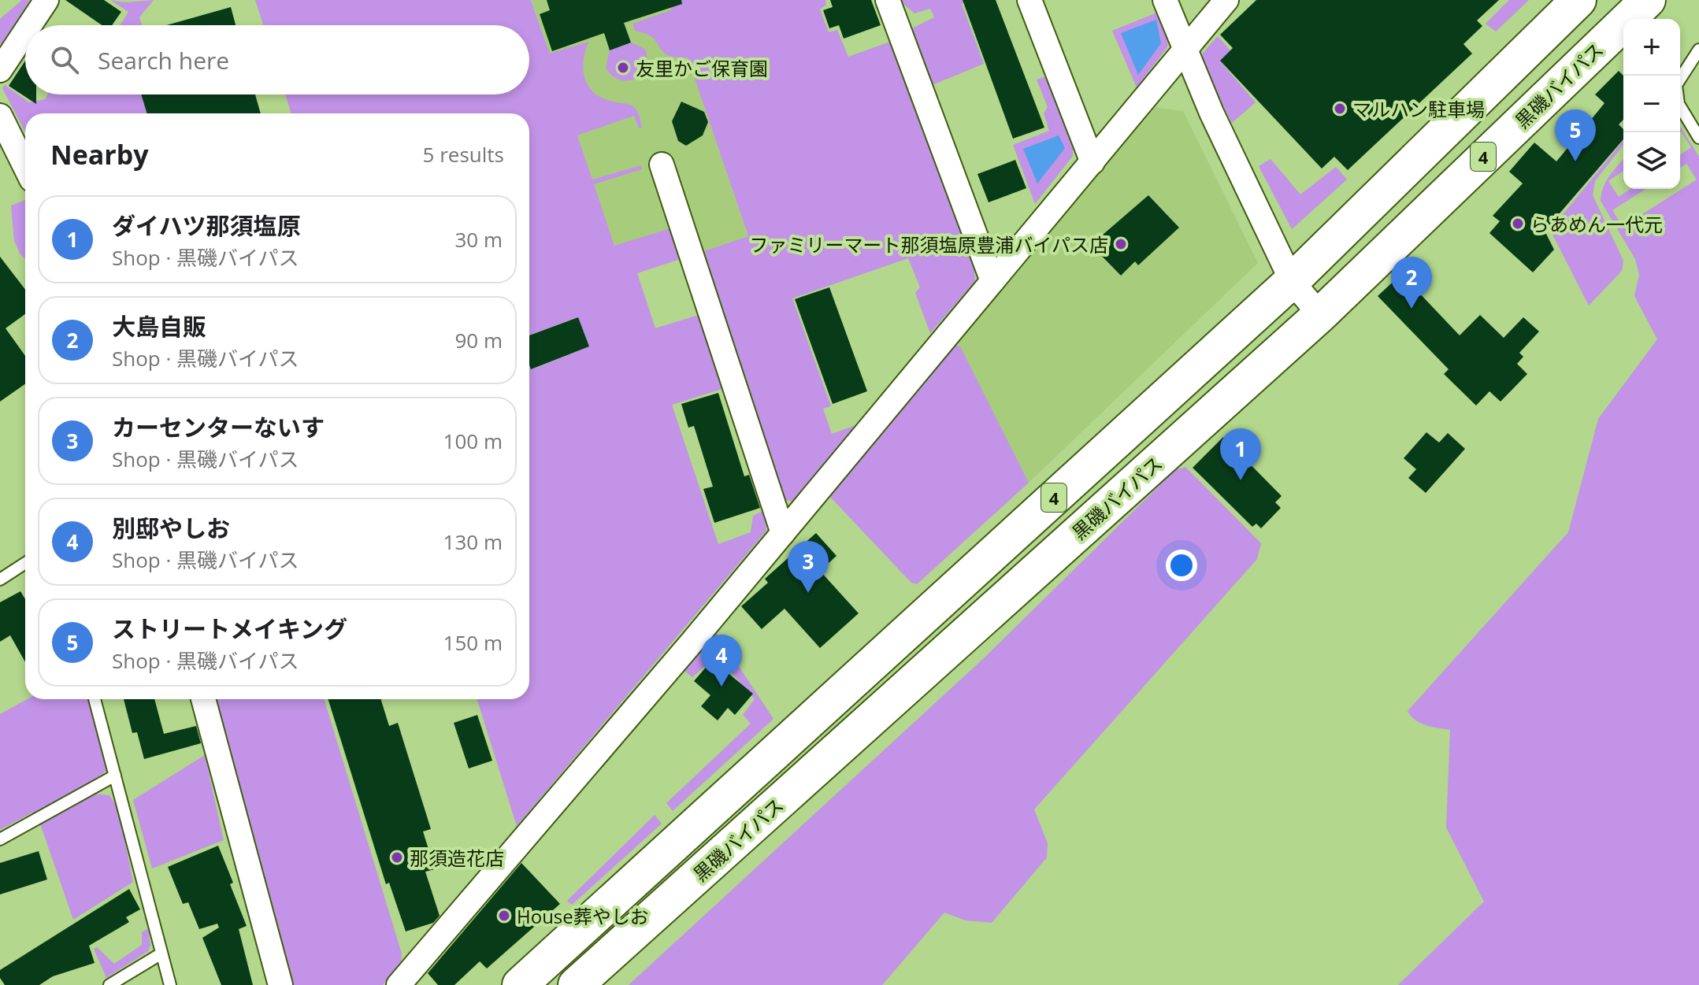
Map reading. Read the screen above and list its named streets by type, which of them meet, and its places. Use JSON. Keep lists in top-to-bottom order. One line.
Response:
{"streets":{"highway":["黒磯バイパス","4"]},"places":["友里かご保育園","マルハン駐車場","らあめん一代元","ファミリーマート那須塩原豊浦バイパス店","那須造花店","House葬やしお"],"page":{"map_buttons":["+","−"],"search":"Search here","pins":["5","2","1","3","4"],"heading":["Nearby","5 results"],"list":[{"mark":"1","name":"ダイハツ那須塩原","note":"Shop · 黒磯バイパス","value":"30 m"},{"mark":"2","name":"大島自販","note":"Shop · 黒磯バイパス","value":"90 m"},{"mark":"3","name":"カーセンターないす","note":"Shop · 黒磯バイパス","value":"100 m"},{"mark":"4","name":"別邸やしお","note":"Shop · 黒磯バイパス","value":"130 m"},{"mark":"5","name":"ストリートメイキング","note":"Shop · 黒磯バイパス","value":"150 m"}]}}
